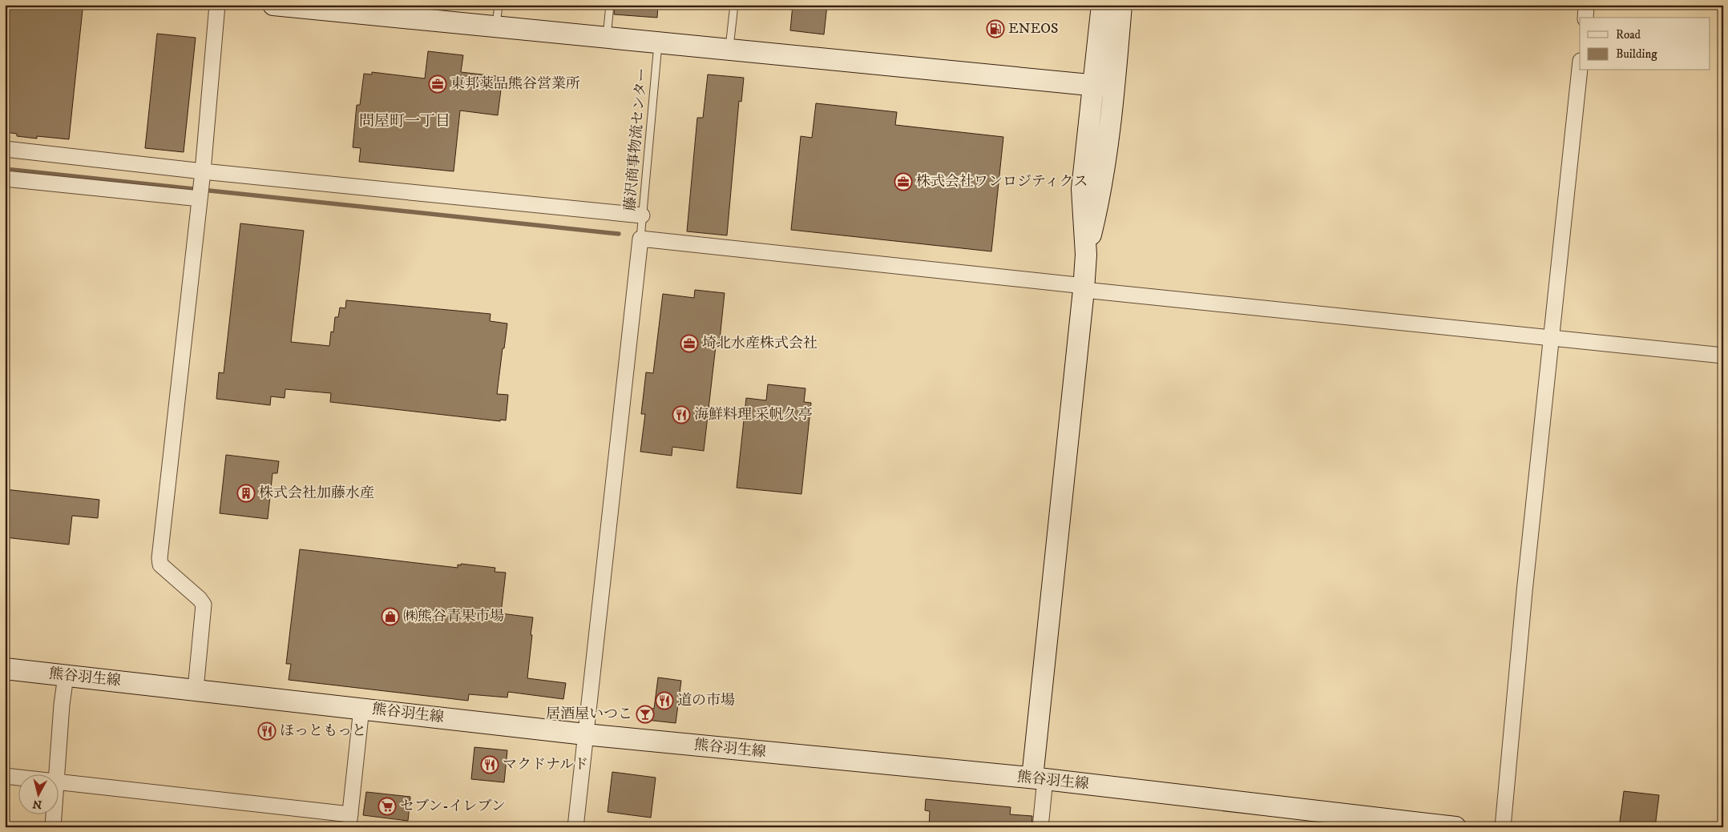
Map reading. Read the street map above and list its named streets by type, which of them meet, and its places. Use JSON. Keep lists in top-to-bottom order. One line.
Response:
{"streets":{"street":["熊谷羽生線"],"lane":["藤沢商事物流センター"]},"districts":["問屋町一丁目"],"places":{"fuel station":["ENEOS"],"office":["東邦薬品熊谷営業所","株式会社ワンロジティクス","埼北水産株式会社"],"restaurant":["海鮮料理 采帆久亭","道の市場","ほっともっと","マクドナルド"],"building":["株式会社加藤水産"],"shop":["㈱熊谷青果市場"],"bar":["居酒屋いつこ"],"supermarket":["セブン-イレブン"]},"legend":["Road","Building"],"north":"bottom"}
